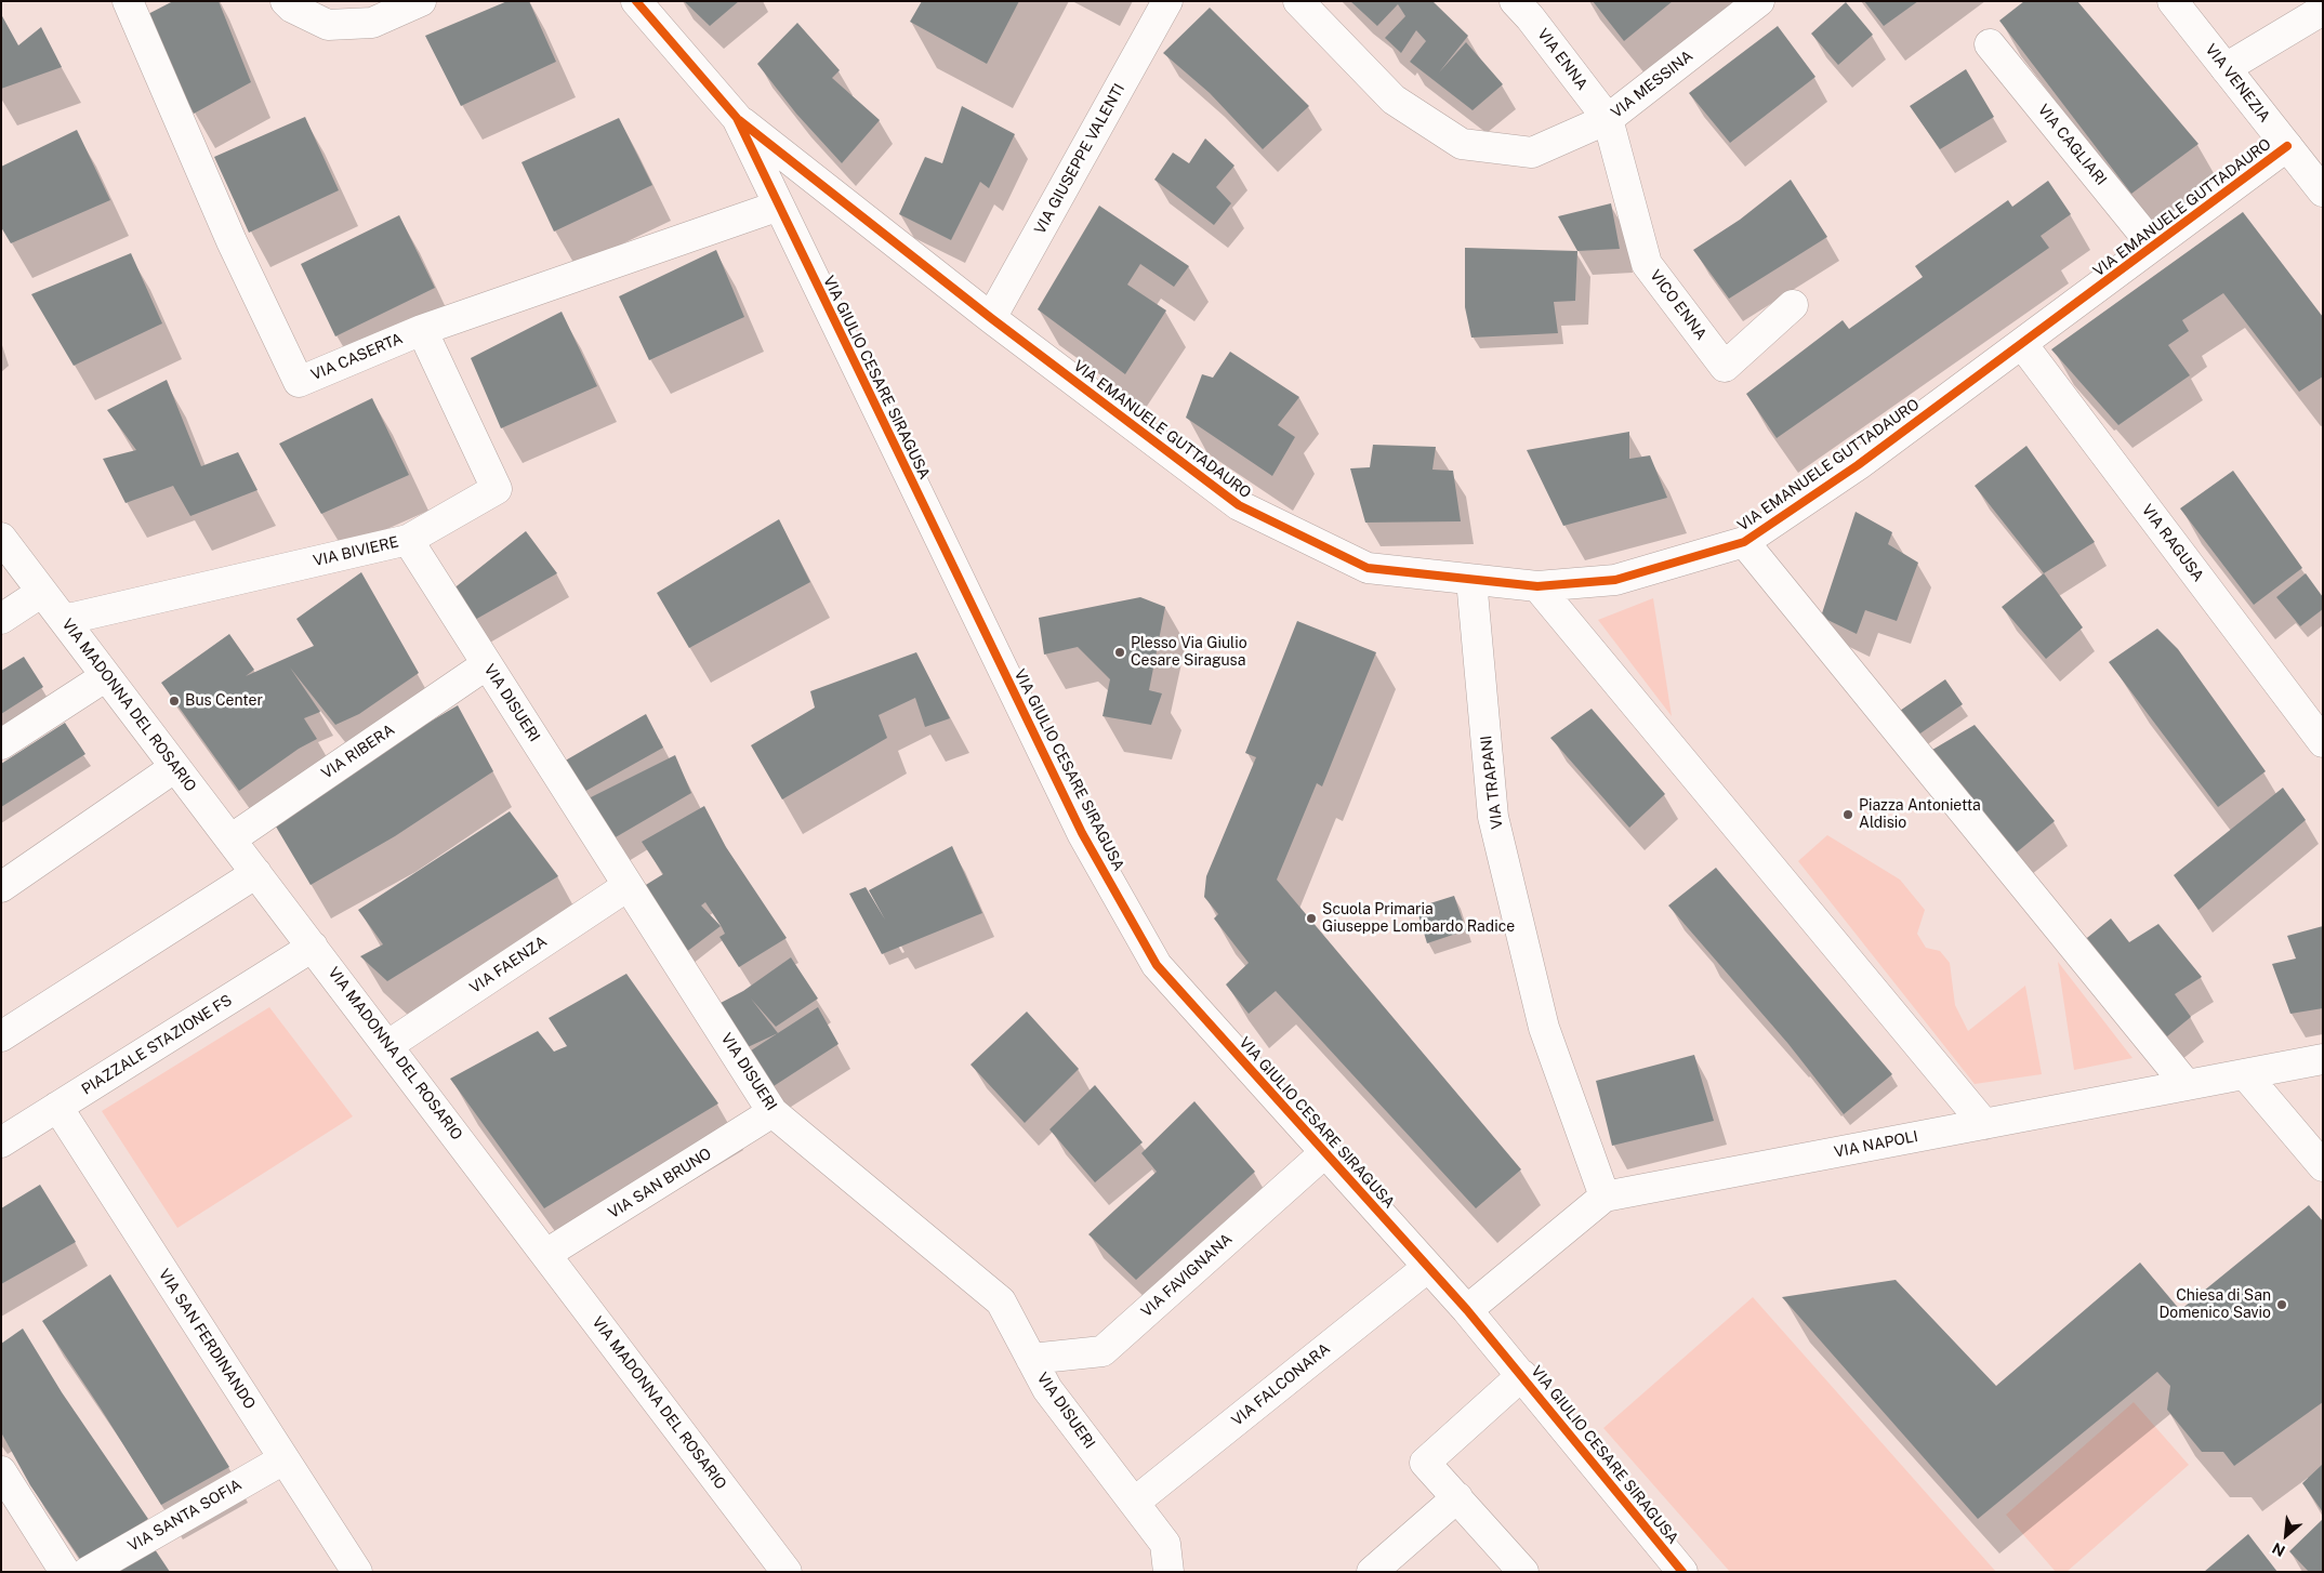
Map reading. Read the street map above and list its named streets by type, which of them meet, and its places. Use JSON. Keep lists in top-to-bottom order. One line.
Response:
{"streets":{"street":["VIA ENNA","VIA VENEZIA","VIA MESSINA","VIA CAGLIARI","VIA GIUSEPPE VALENTI","VIA EMANUELE GUTTADAURO","VICO ENNA","VIA CASERTA","VIA GIULIO CESARE SIRAGUSA","VIA RAGUSA","VIA BIVIERE","VIA DISUERI","VIA MADONNA DEL ROSARIO","VIA RIBERA","VIA TRAPANI","VIA FAENZA","PIAZZALE STAZIONE FS","VIA NAPOLI","VIA SAN BRUNO","VIA FAVIGNANA","VIA SAN FERDINANDO","VIA FALCONARA","VIA SANTA SOFIA"]},"crossings":[["VIA ENNA","VIA MESSINA"],["VIA ENNA","VICO ENNA"],["VIA VENEZIA","VIA EMANUELE GUTTADAURO"],["VIA MESSINA","VICO ENNA"],["VIA CAGLIARI","VIA EMANUELE GUTTADAURO"],["VIA GIUSEPPE VALENTI","VIA EMANUELE GUTTADAURO"],["VIA EMANUELE GUTTADAURO","VIA GIULIO CESARE SIRAGUSA"],["VIA EMANUELE GUTTADAURO","VIA RAGUSA"],["VIA EMANUELE GUTTADAURO","VIA TRAPANI"],["VIA CASERTA","VIA GIULIO CESARE SIRAGUSA"],["VIA CASERTA","VIA BIVIERE"],["VIA GIULIO CESARE SIRAGUSA","VIA NAPOLI"],["VIA GIULIO CESARE SIRAGUSA","VIA FAVIGNANA"],["VIA GIULIO CESARE SIRAGUSA","VIA FALCONARA"],["VIA BIVIERE","VIA DISUERI"],["VIA BIVIERE","VIA MADONNA DEL ROSARIO"],["VIA DISUERI","VIA RIBERA"],["VIA DISUERI","VIA FAENZA"],["VIA DISUERI","VIA SAN BRUNO"],["VIA DISUERI","VIA FAVIGNANA"],["VIA DISUERI","VIA FALCONARA"],["VIA MADONNA DEL ROSARIO","VIA RIBERA"],["VIA MADONNA DEL ROSARIO","VIA FAENZA"],["VIA MADONNA DEL ROSARIO","PIAZZALE STAZIONE FS"],["VIA MADONNA DEL ROSARIO","VIA SAN BRUNO"],["VIA TRAPANI","VIA NAPOLI"],["PIAZZALE STAZIONE FS","VIA SAN FERDINANDO"],["VIA SAN FERDINANDO","VIA SANTA SOFIA"]],"places":["Plesso Via Giulio Cesare Siragusa","Bus Center","Piazza Antonietta Aldisio","Scuola Primaria Giuseppe Lombardo Radice","Chiesa di San Domenico Savio"],"north":"bottom left"}
